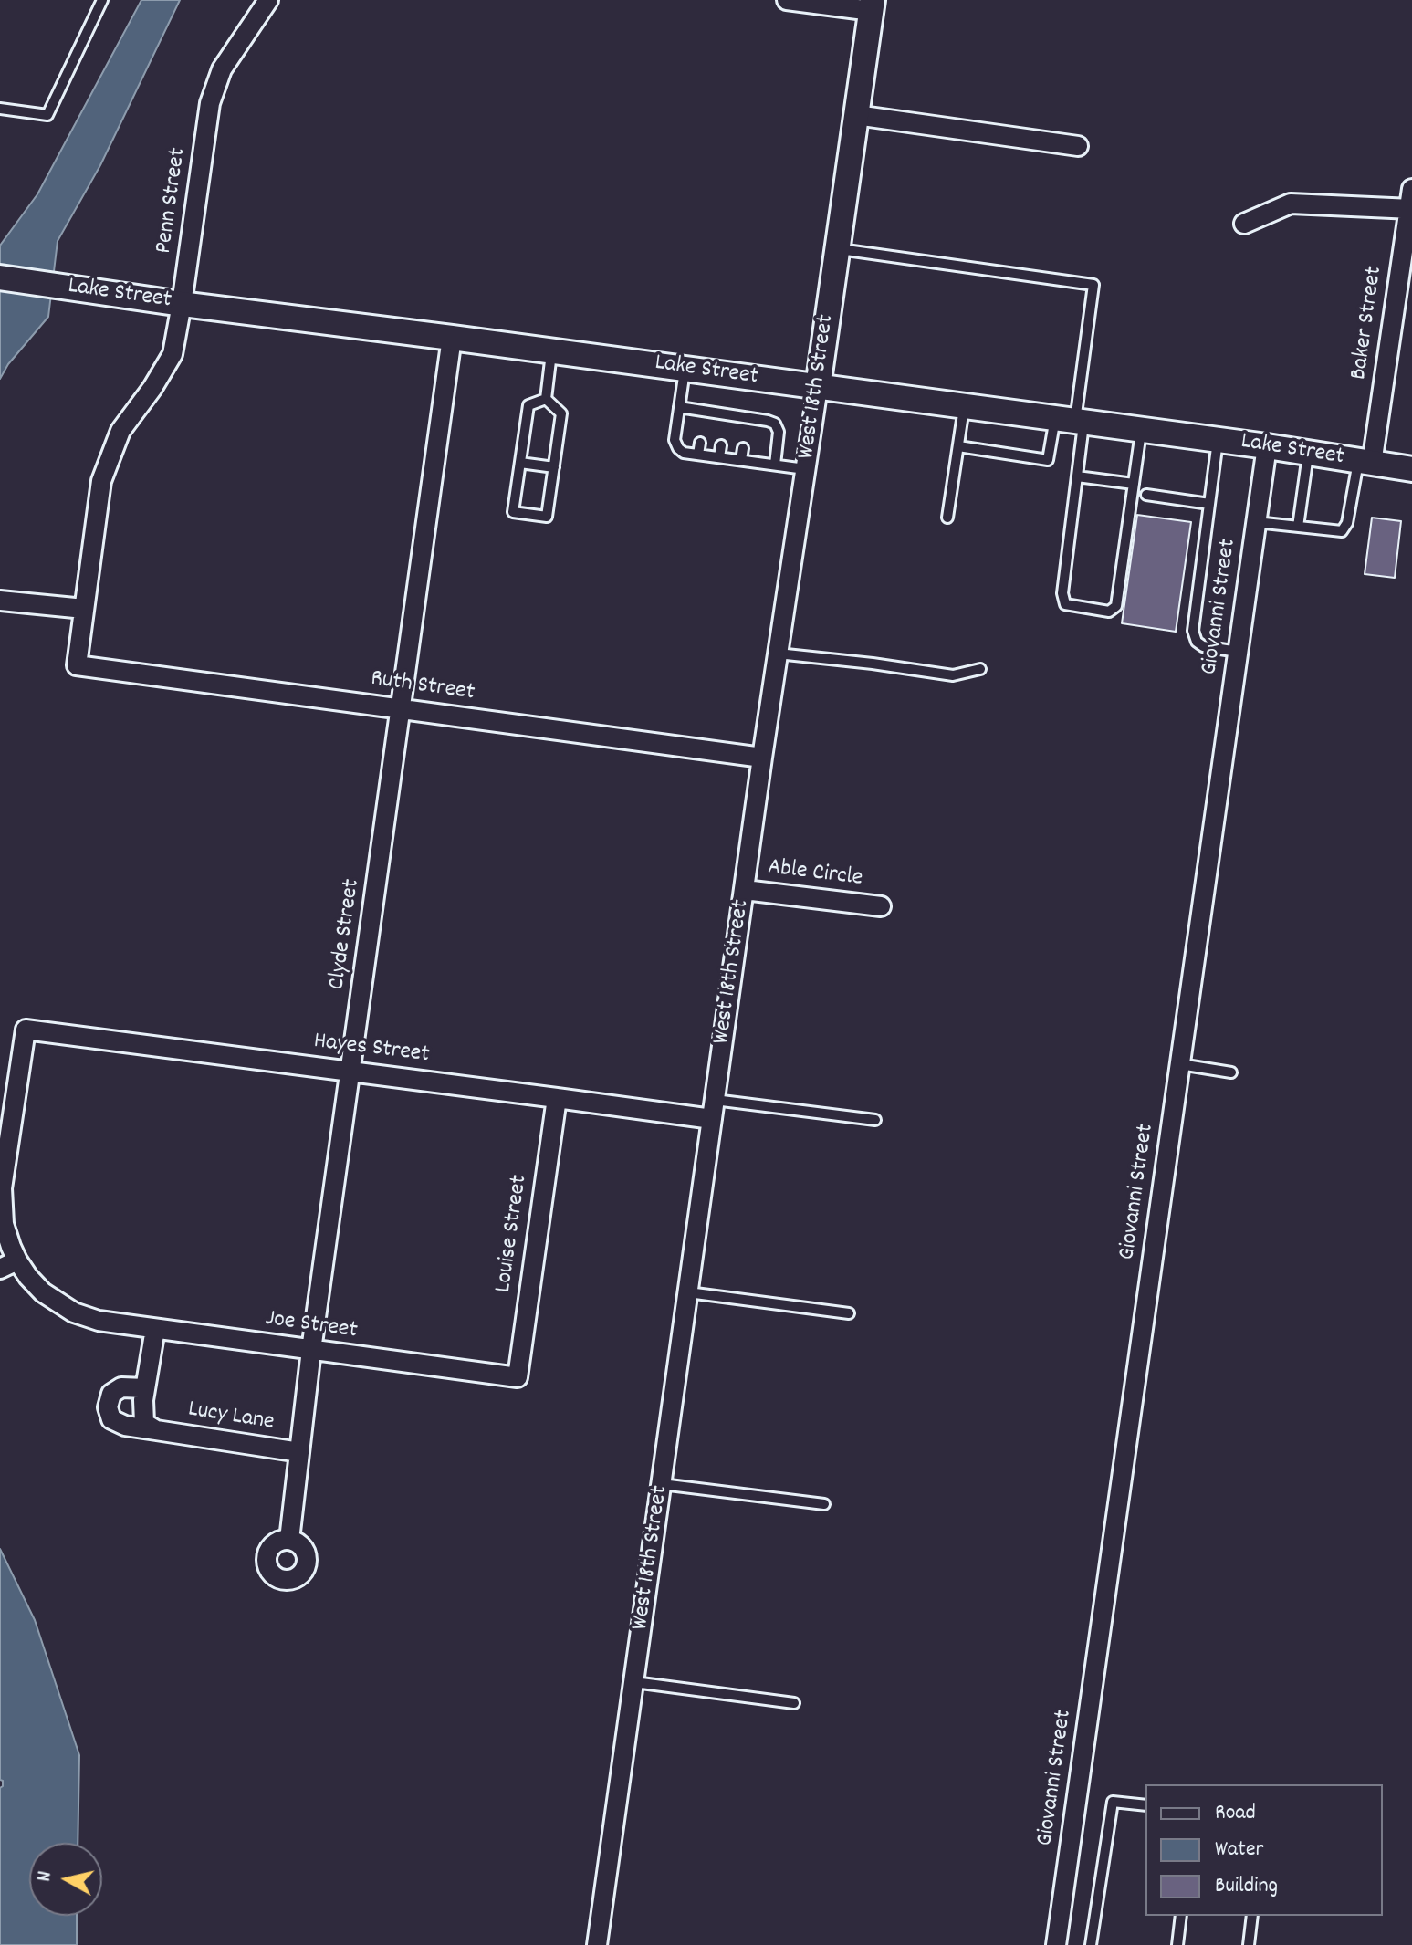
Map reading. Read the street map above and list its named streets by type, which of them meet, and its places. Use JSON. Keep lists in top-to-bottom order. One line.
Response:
{"streets":{"street":["Penn Street","Lake Street","Baker Street","West 18th Street","Giovanni Street","Ruth Street","Able Circle","Clyde Street","Hayes Street","Louise Street","Joe Street","Lucy Lane"]},"crossings":[["Penn Street","Lake Street"],["Penn Street","Ruth Street"],["Lake Street","Baker Street"],["Lake Street","West 18th Street"],["Lake Street","Giovanni Street"],["Lake Street","Clyde Street"],["West 18th Street","Ruth Street"],["West 18th Street","Able Circle"],["West 18th Street","Hayes Street"],["Ruth Street","Clyde Street"],["Clyde Street","Hayes Street"],["Clyde Street","Joe Street"],["Clyde Street","Lucy Lane"],["Hayes Street","Louise Street"],["Hayes Street","Joe Street"],["Louise Street","Joe Street"],["Joe Street","Lucy Lane"]],"legend":["Road","Water","Building"],"north":"left"}
